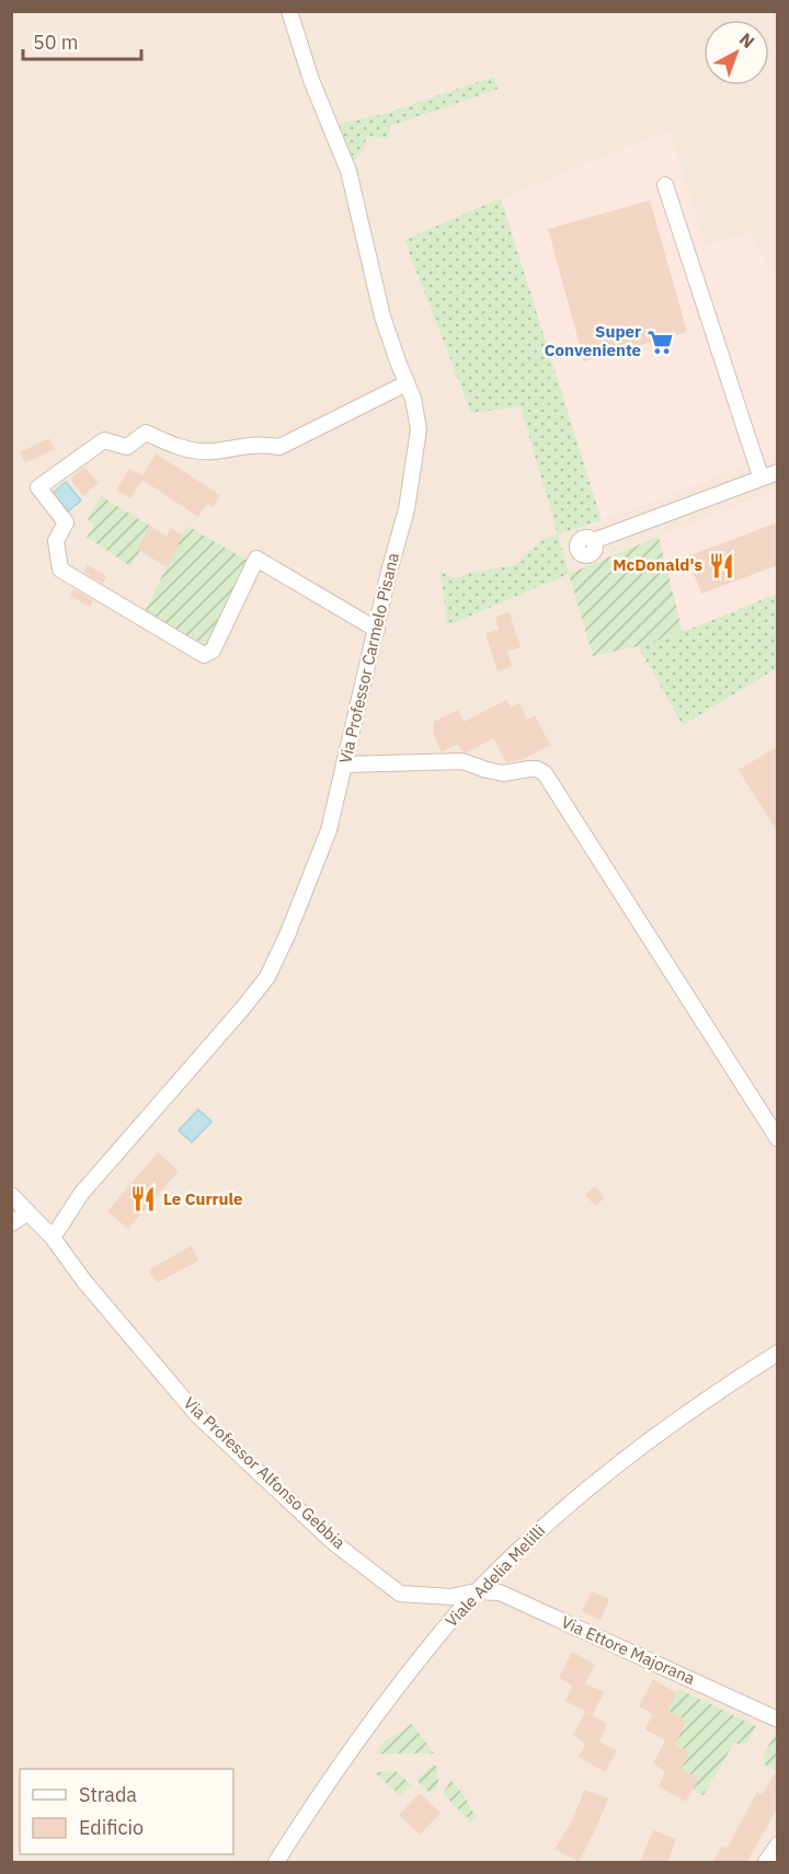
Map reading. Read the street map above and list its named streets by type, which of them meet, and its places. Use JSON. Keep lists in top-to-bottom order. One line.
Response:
{"streets":{"street":["Via Professor Carmelo Pisana","Via Professor Alfonso Gebbia","Viale Adelia Melilli","Via Ettore Majorana"]},"crossings":[["Via Professor Carmelo Pisana","Via Professor Alfonso Gebbia"],["Via Professor Alfonso Gebbia","Viale Adelia Melilli"],["Via Professor Alfonso Gebbia","Via Ettore Majorana"],["Viale Adelia Melilli","Via Ettore Majorana"]],"places":{"supermarket":["Super Conveniente"],"restaurant":["McDonald's","Le Currule"]},"legend":["Strada","Edificio"],"scale_bar":"50 m","north":"top right"}
